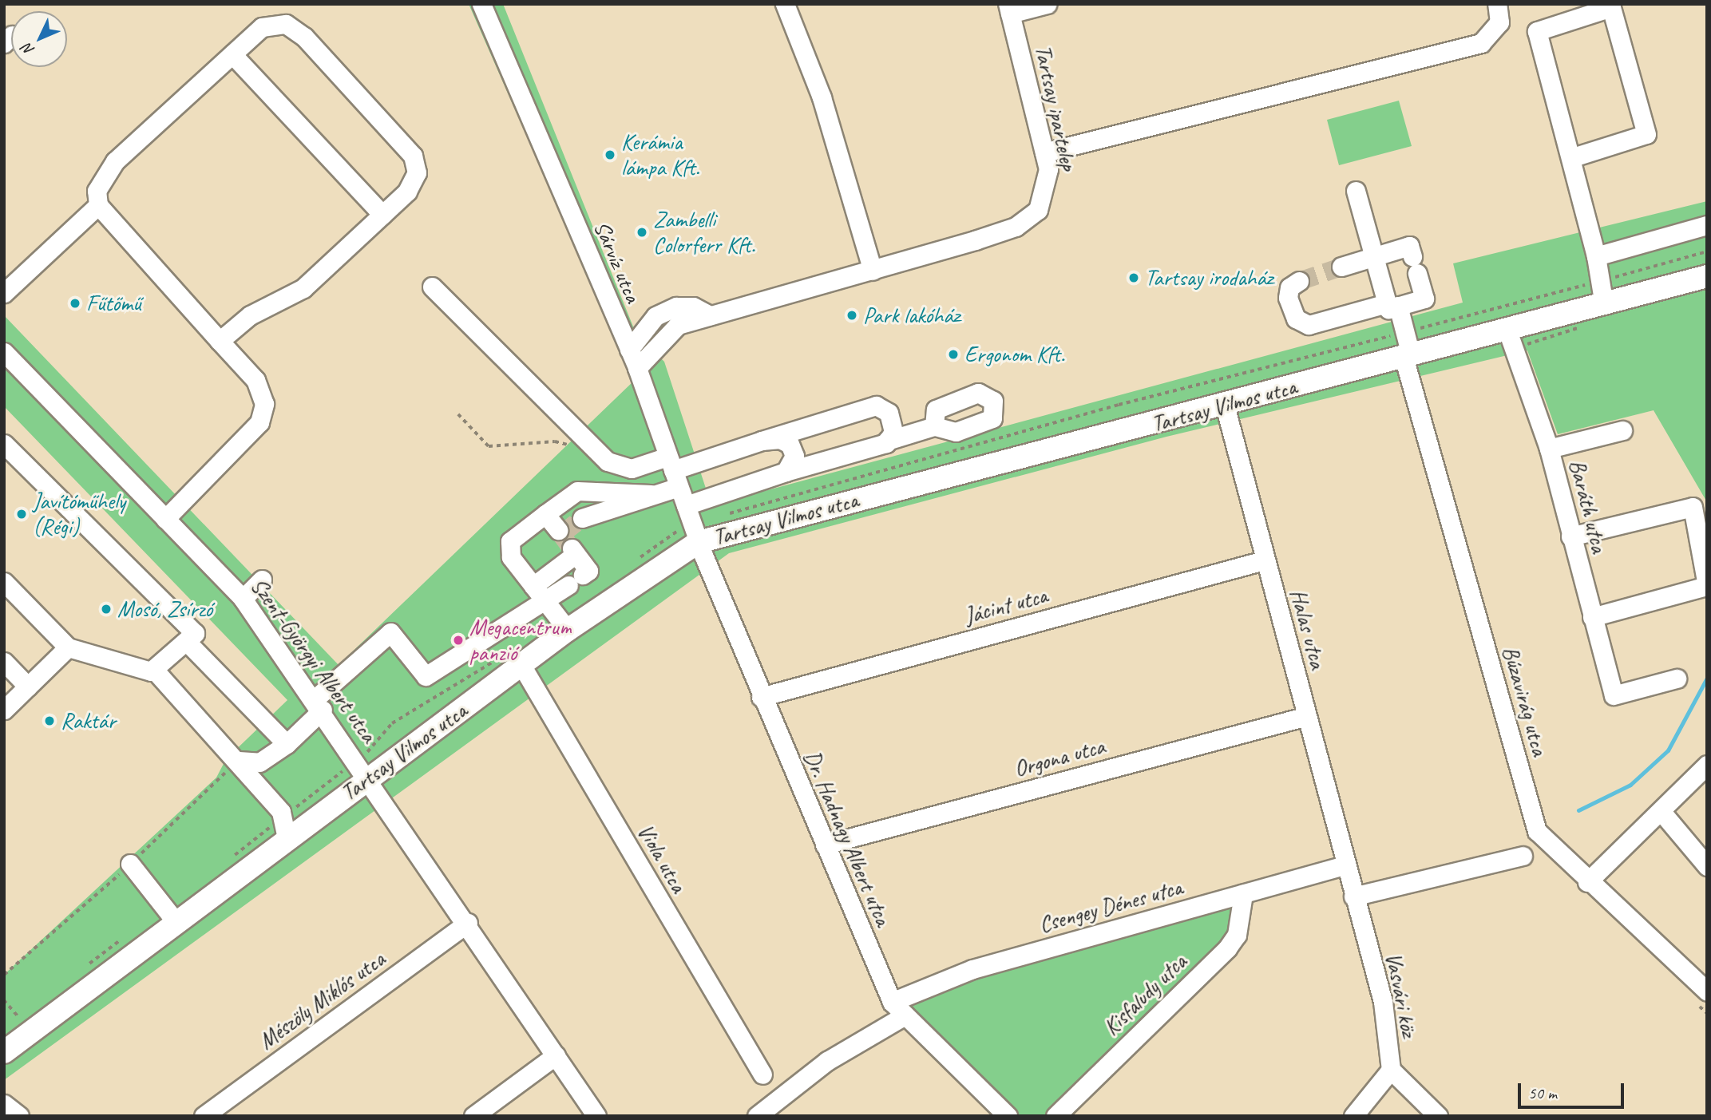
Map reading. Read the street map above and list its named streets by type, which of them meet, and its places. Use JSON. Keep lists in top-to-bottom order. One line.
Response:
{"streets":{"main road":["Tartsay Vilmos utca"],"street":["Tartsay ipartelep","Sárvíz utca","Baráth utca","Jácint utca","Halas utca","Szent-Györgyi Albert utca","Búzavirág utca","Orgona utca","Dr. Hadnagy Albert utca","Viola utca","Csengey Dénes utca","Kisfaludy utca","Vasvári köz","Mészöly Miklós utca"]},"crossings":[["Tartsay ipartelep","Sárvíz utca"],["Sárvíz utca","Tartsay Vilmos utca"],["Sárvíz utca","Dr. Hadnagy Albert utca"],["Tartsay Vilmos utca","Baráth utca"],["Tartsay Vilmos utca","Halas utca"],["Tartsay Vilmos utca","Szent-Györgyi Albert utca"],["Tartsay Vilmos utca","Búzavirág utca"],["Tartsay Vilmos utca","Dr. Hadnagy Albert utca"],["Tartsay Vilmos utca","Viola utca"],["Jácint utca","Halas utca"],["Jácint utca","Dr. Hadnagy Albert utca"],["Halas utca","Orgona utca"],["Halas utca","Csengey Dénes utca"],["Halas utca","Vasvári köz"],["Szent-Györgyi Albert utca","Mészöly Miklós utca"],["Orgona utca","Dr. Hadnagy Albert utca"],["Dr. Hadnagy Albert utca","Csengey Dénes utca"],["Csengey Dénes utca","Kisfaludy utca"],["Csengey Dénes utca","Vasvári köz"]],"places":["Kerámia lámpa Kft.","Zambelli Colorferr Kft.","Tartsay irodaház","Fűtőmű","Park lakóház","Ergonom Kft.","Javítóműhely (Régi)","Mosó, Zsírzó","Megacentrum panzió","Raktár"],"scale_bar":"50 m","north":"bottom left"}
